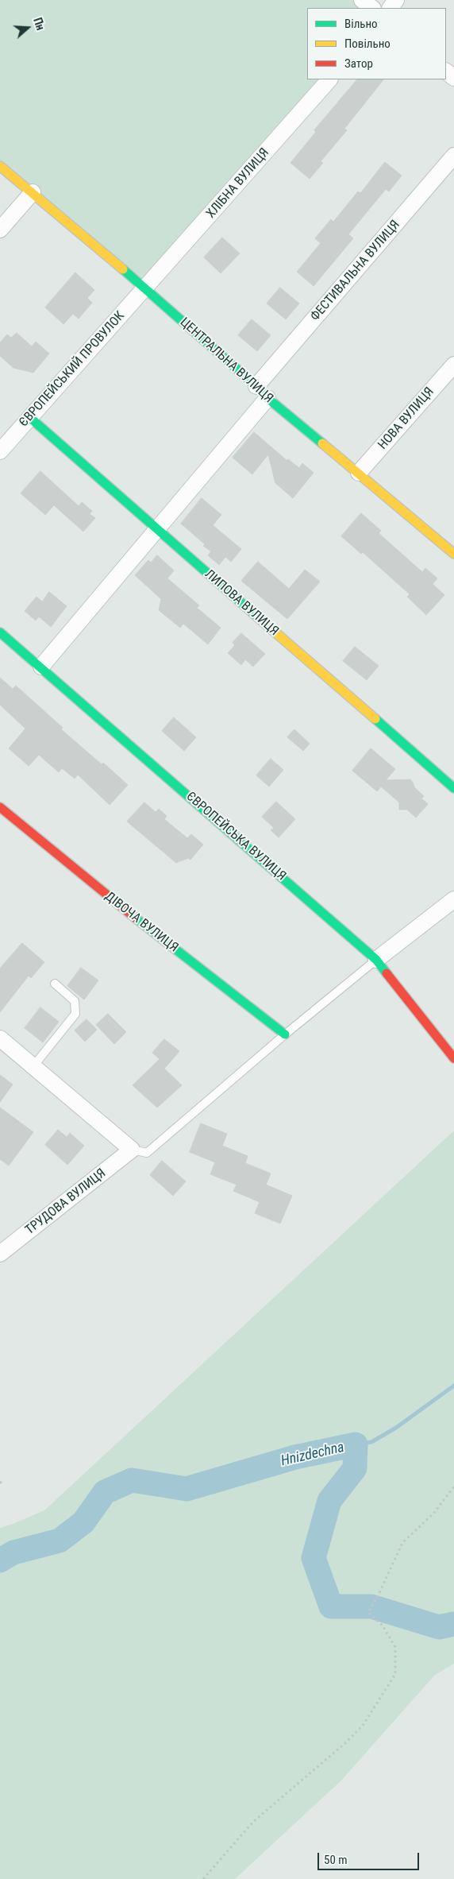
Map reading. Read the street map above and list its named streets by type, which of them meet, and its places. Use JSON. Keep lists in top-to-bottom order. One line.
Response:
{"streets":{"street":["ХЛІБНА ВУЛИЦЯ","ФЕСТИВАЛЬНА ВУЛИЦЯ","ЦЕНТРАЛЬНА ВУЛИЦЯ","ЄВРОПЕЙСЬКИЙ ПРОВУЛОК","НОВА ВУЛИЦЯ","ЛИПОВА ВУЛИЦЯ","ЄВРОПЕЙСЬКА ВУЛИЦЯ","ДІВОЧА ВУЛИЦЯ","ТРУДОВА ВУЛИЦЯ"]},"crossings":[["ХЛІБНА ВУЛИЦЯ","ЦЕНТРАЛЬНА ВУЛИЦЯ"],["ХЛІБНА ВУЛИЦЯ","ЄВРОПЕЙСЬКИЙ ПРОВУЛОК"],["ФЕСТИВАЛЬНА ВУЛИЦЯ","ЦЕНТРАЛЬНА ВУЛИЦЯ"],["ЦЕНТРАЛЬНА ВУЛИЦЯ","ЄВРОПЕЙСЬКИЙ ПРОВУЛОК"],["ЦЕНТРАЛЬНА ВУЛИЦЯ","НОВА ВУЛИЦЯ"],["ЄВРОПЕЙСЬКИЙ ПРОВУЛОК","ЛИПОВА ВУЛИЦЯ"]],"water":["Hnizdechna"],"legend":["Вільно","Повільно","Затор"],"scale_bar":"50 m","north":"right"}
